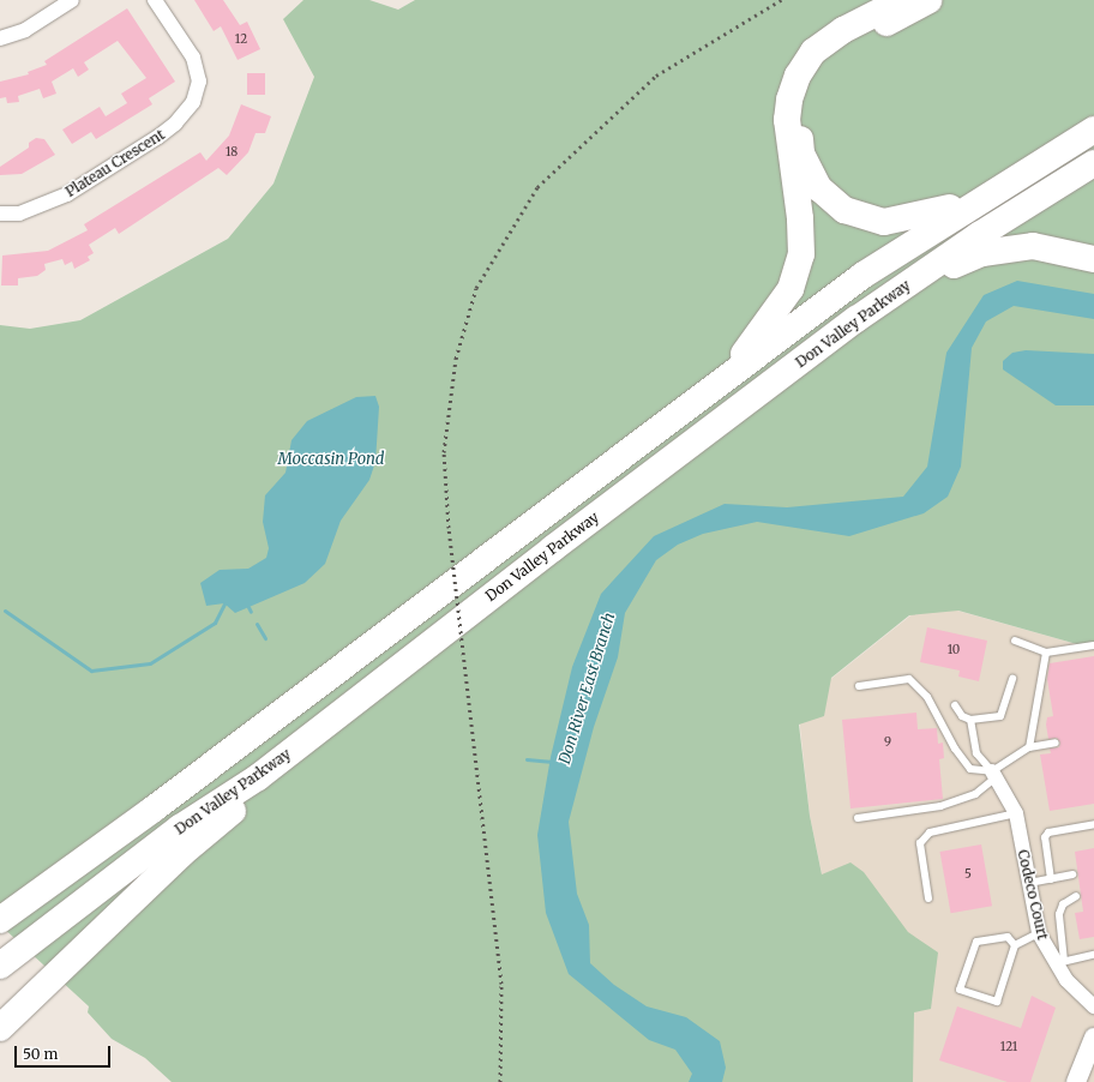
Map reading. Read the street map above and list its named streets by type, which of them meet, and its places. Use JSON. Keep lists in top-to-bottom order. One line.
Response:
{"streets":{"highway":["Don Valley Parkway"],"street":["Plateau Crescent","Codeco Court"]},"water":["Moccasin Pond","Don River East Branch"],"house_numbers":["12","18","10","9","5","121"],"scale_bar":"50 m"}
